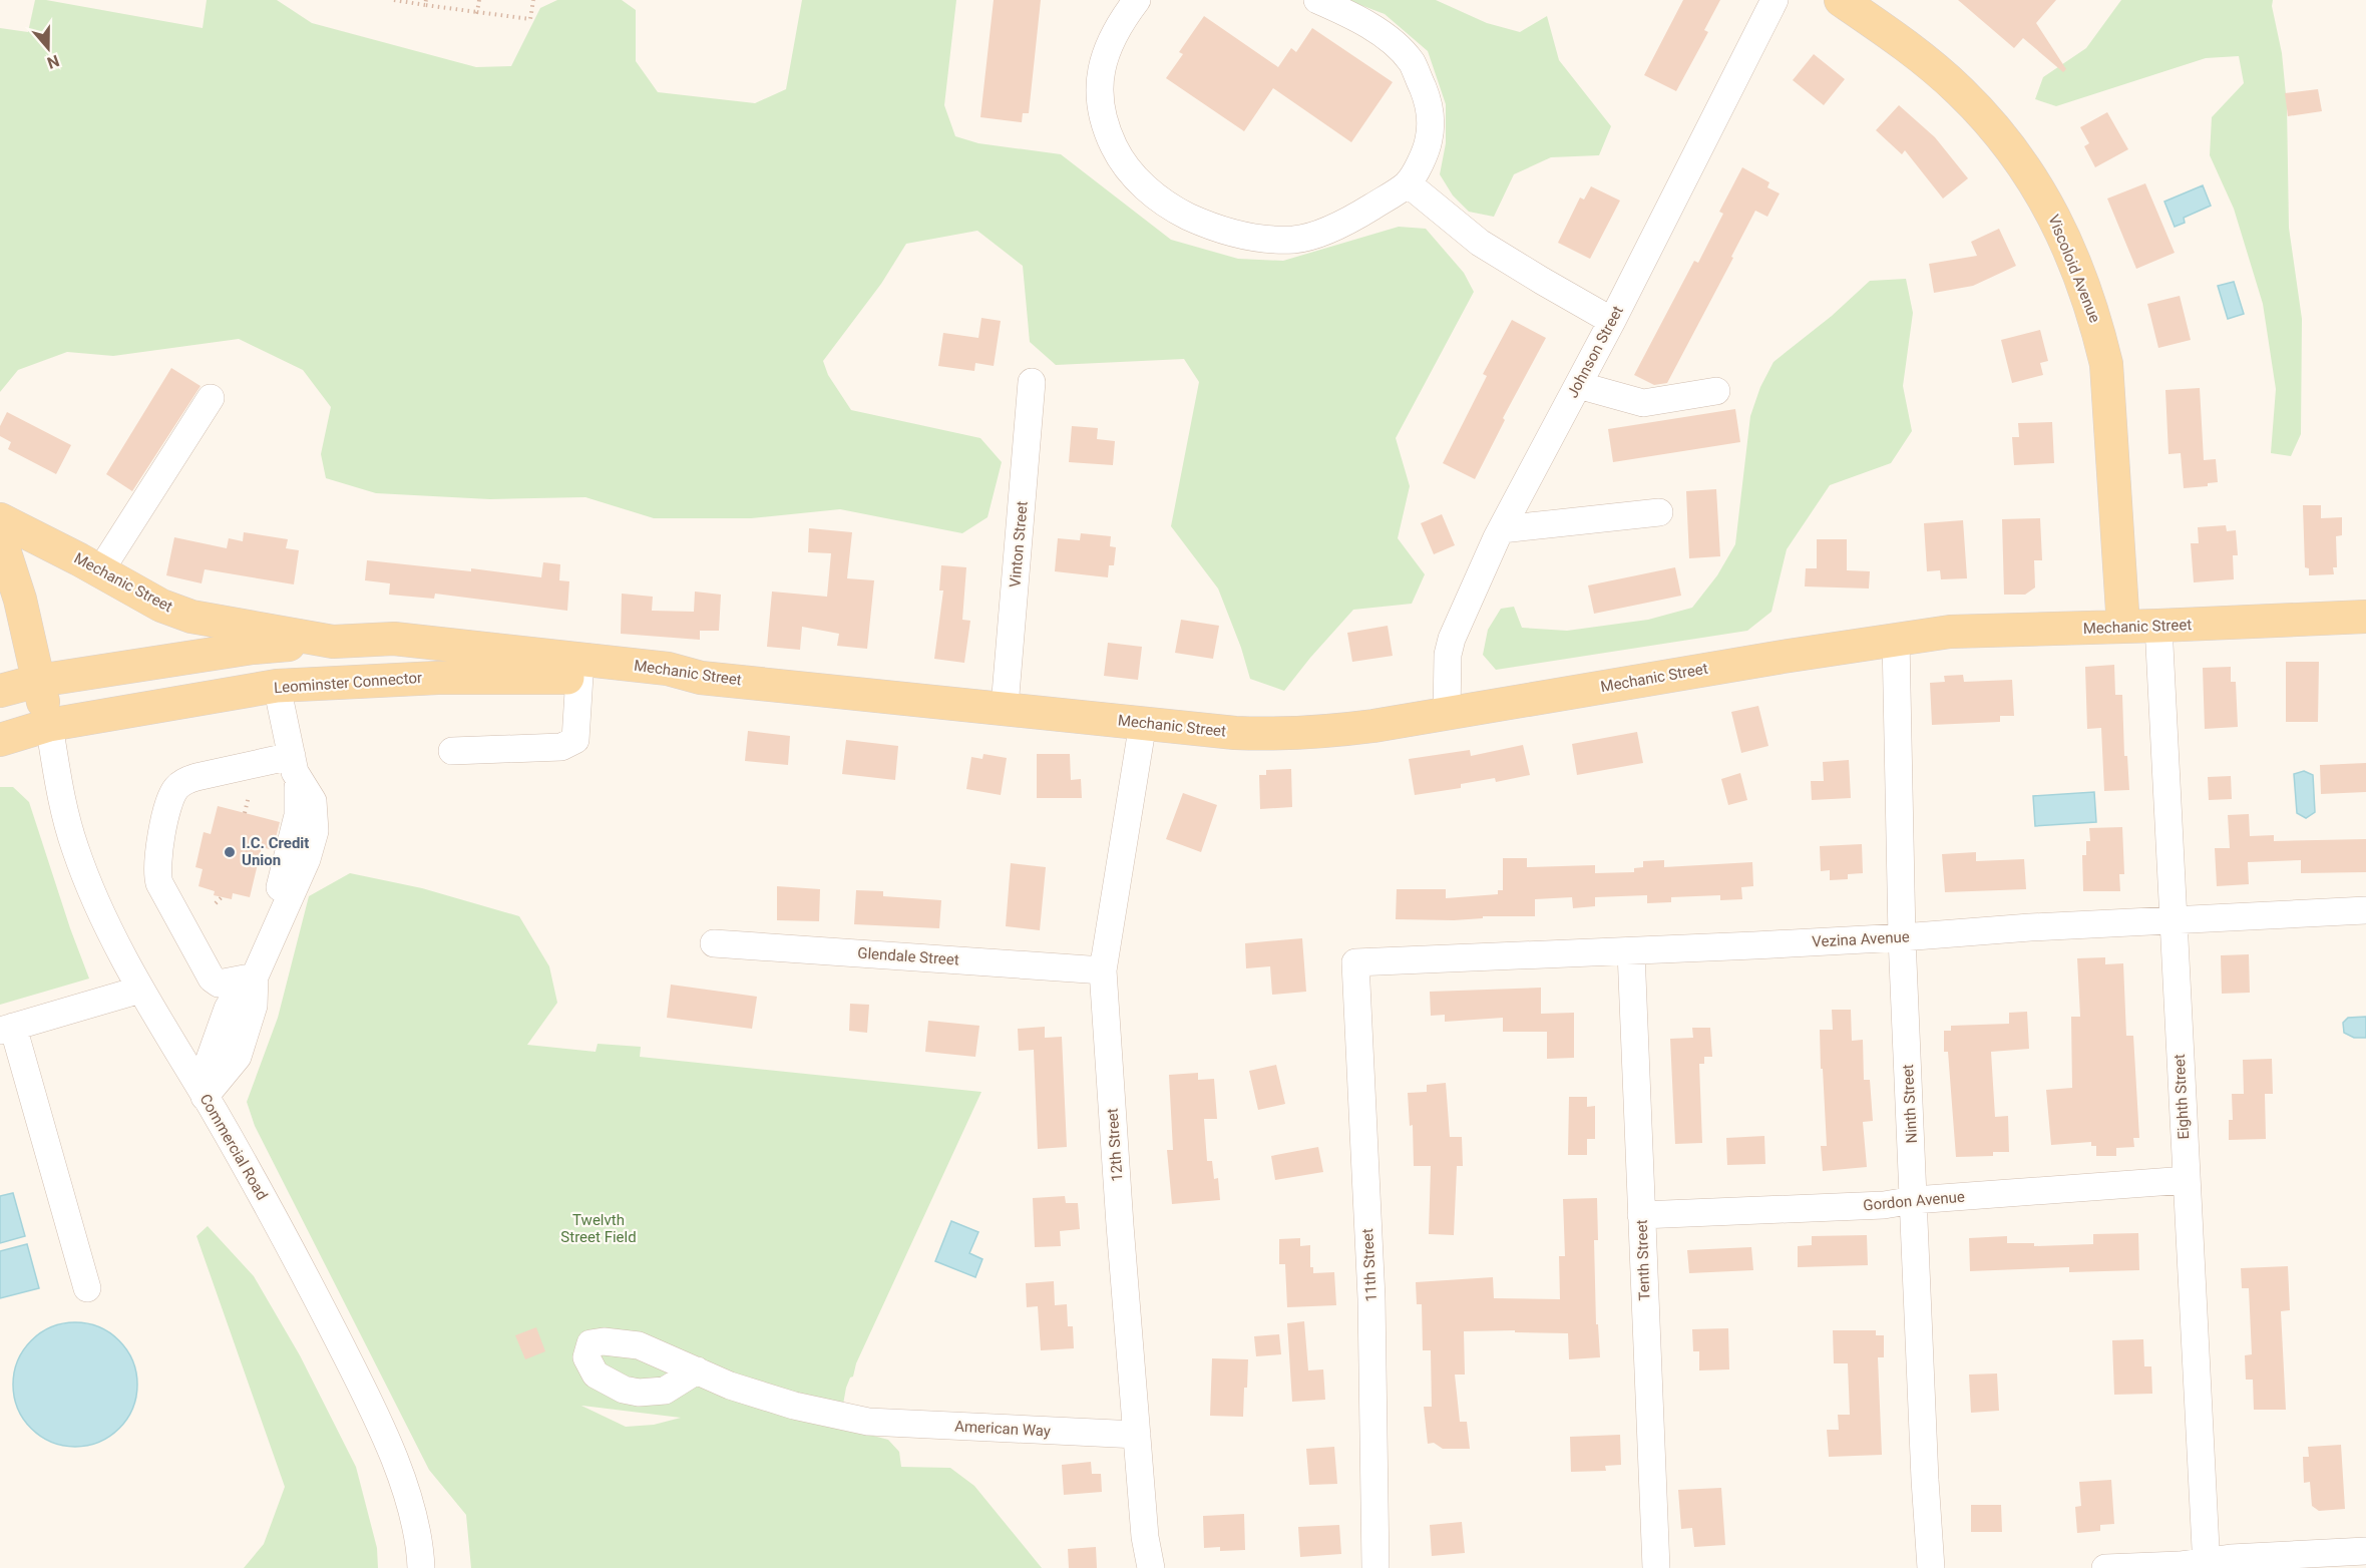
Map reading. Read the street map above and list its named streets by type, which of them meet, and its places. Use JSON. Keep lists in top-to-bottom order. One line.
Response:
{"streets":{"main road":["Viscoloid Avenue","Mechanic Street","Leominster Connector"],"street":["Johnson Street","Vinton Street","Vezina Avenue","Glendale Street","Eighth Street","Ninth Street","12th Street","Commercial Road","Gordon Avenue","Tenth Street","11th Street","American Way"]},"crossings":[["Viscoloid Avenue","Mechanic Street"],["Johnson Street","Mechanic Street"],["Vinton Street","Mechanic Street"],["Mechanic Street","Leominster Connector"],["Mechanic Street","Eighth Street"],["Mechanic Street","Ninth Street"],["Mechanic Street","12th Street"],["Leominster Connector","Commercial Road"],["Vezina Avenue","Eighth Street"],["Vezina Avenue","Ninth Street"],["Vezina Avenue","Tenth Street"],["Vezina Avenue","11th Street"],["Glendale Street","12th Street"],["Eighth Street","Gordon Avenue"],["Ninth Street","Gordon Avenue"],["12th Street","American Way"],["Gordon Avenue","Tenth Street"]],"parks":["Twelvth Street Field"],"places":["I.C. Credit Union"],"north":"bottom"}
